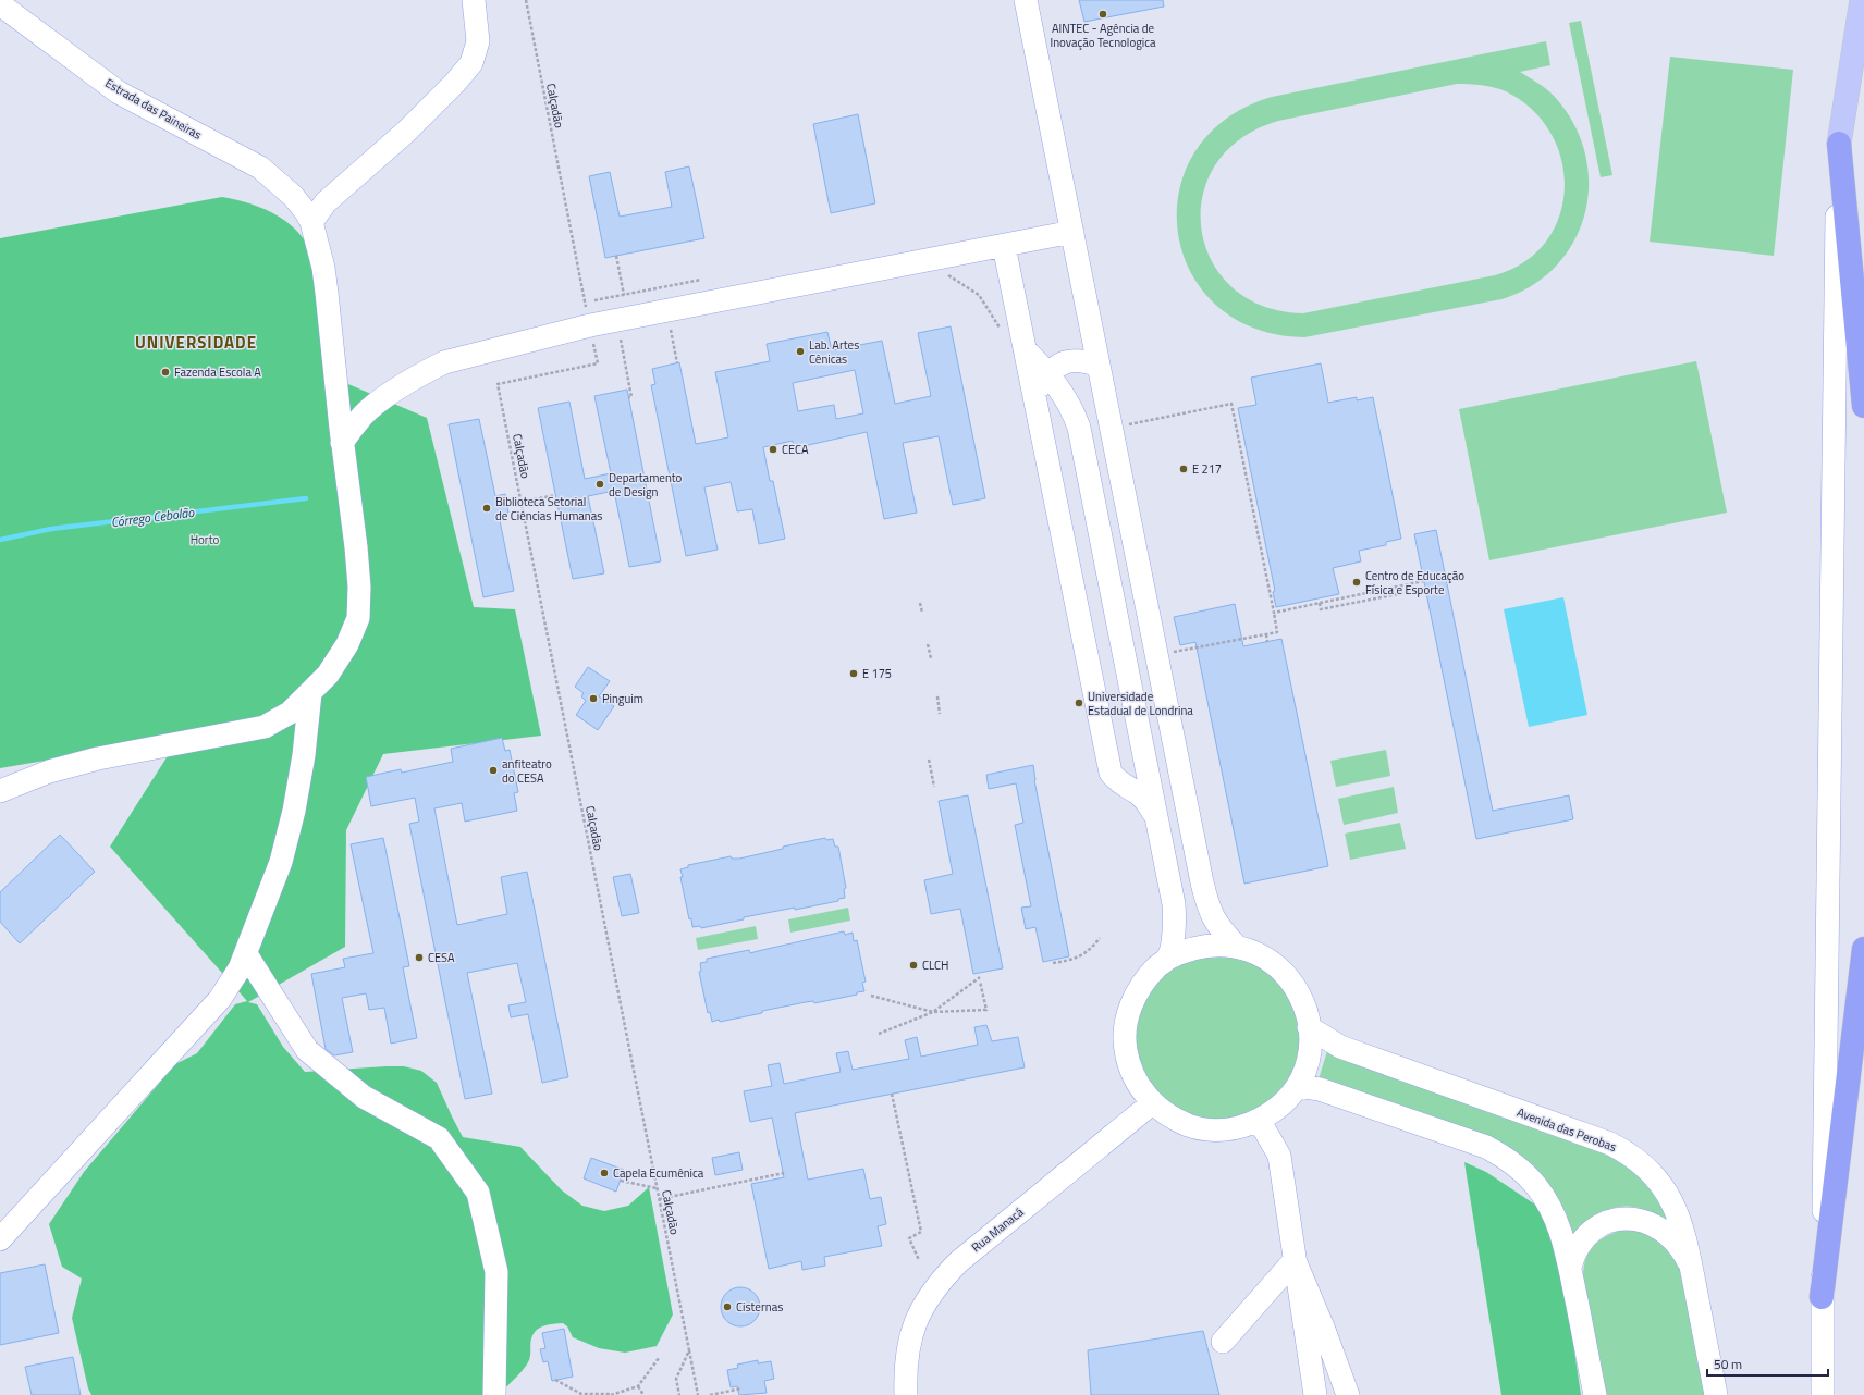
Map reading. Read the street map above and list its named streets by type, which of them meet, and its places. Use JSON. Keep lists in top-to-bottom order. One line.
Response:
{"streets":{"street":["Estrada das Paineiras","Avenida das Perobas","Rua Manacá"],"path":["Calçadão"]},"districts":["UNIVERSIDADE"],"water":["Córrego Cebolão"],"parks":["Horto"],"places":["AINTEC - Agência de Inovação Tecnologica","Lab. Artes Cênicas","Fazenda Escola A","CECA","E 217","Departamento de Design","Biblioteca Setorial de Ciências Humanas","Centro de Educação Física e Esporte","E 175","Pinguim","Universidade Estadual de Londrina","anfiteatro do CESA","CESA","CLCH","Capela Ecumênica","Cisternas"],"scale_bar":"50 m"}
